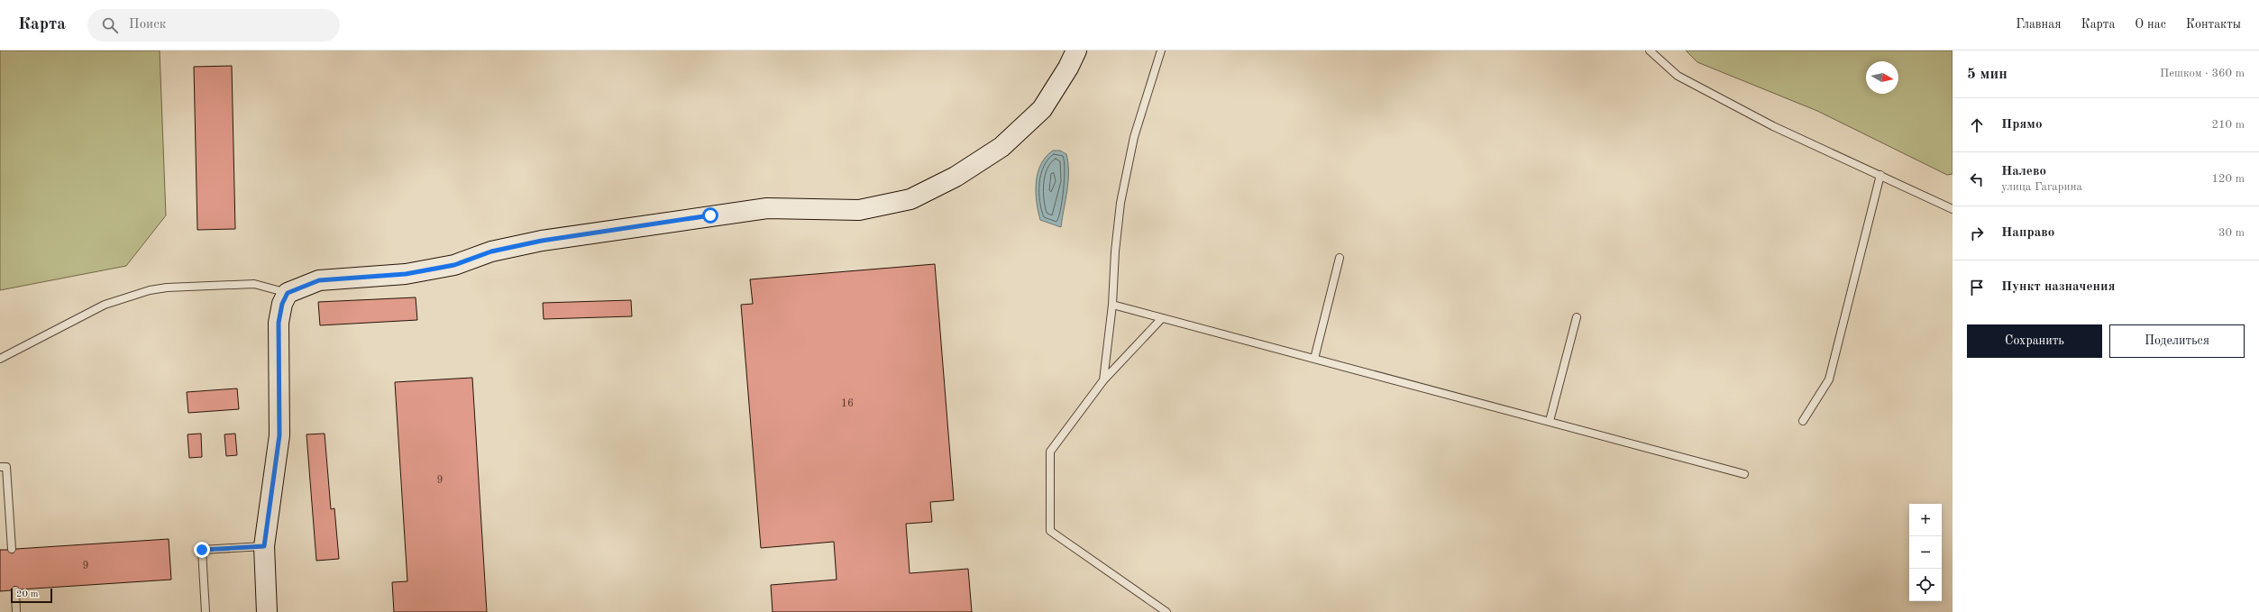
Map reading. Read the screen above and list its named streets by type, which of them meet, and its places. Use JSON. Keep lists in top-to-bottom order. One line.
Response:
{"house_numbers":["16","9","9"],"scale_bar":"20 m","north":"right","page":{"header":"Карта","search":"Поиск","nav":["Главная","Карта","О нас","Контакты"],"heading":["5 мин","Пешком · 360 m"],"list":[["Прямо","210 m"],["Налево","улица Гагарина","120 m"],["Направо","30 m"],"Пункт назначения"],"buttons":["Сохранить","Поделиться"],"map_buttons":["+","−"],"scale":"20 m"}}
